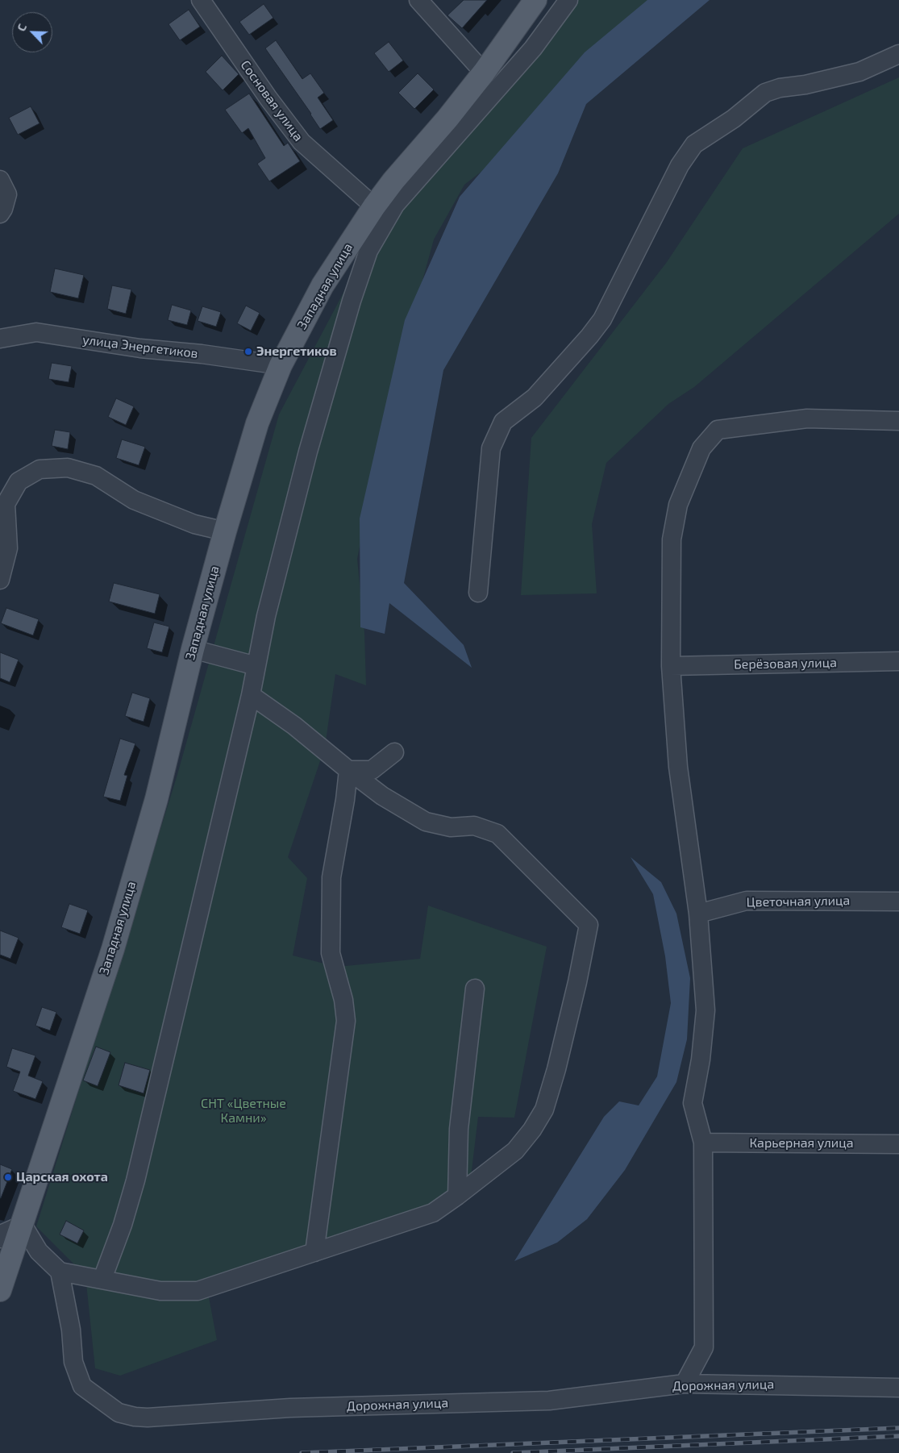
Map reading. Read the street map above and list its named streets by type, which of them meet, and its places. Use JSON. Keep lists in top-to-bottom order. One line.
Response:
{"streets":{"main road":["Западная улица"],"street":["Сосновая улица","улица Энергетиков","Берёзовая улица","Цветочная улица","Карьерная улица","Дорожная улица"]},"crossings":[["Сосновая улица","Западная улица"],["Западная улица","улица Энергетиков"]],"parks":["СНТ «Цветные Камни»"],"places":["Энергетиков","Царская охота"],"north":"top left"}
